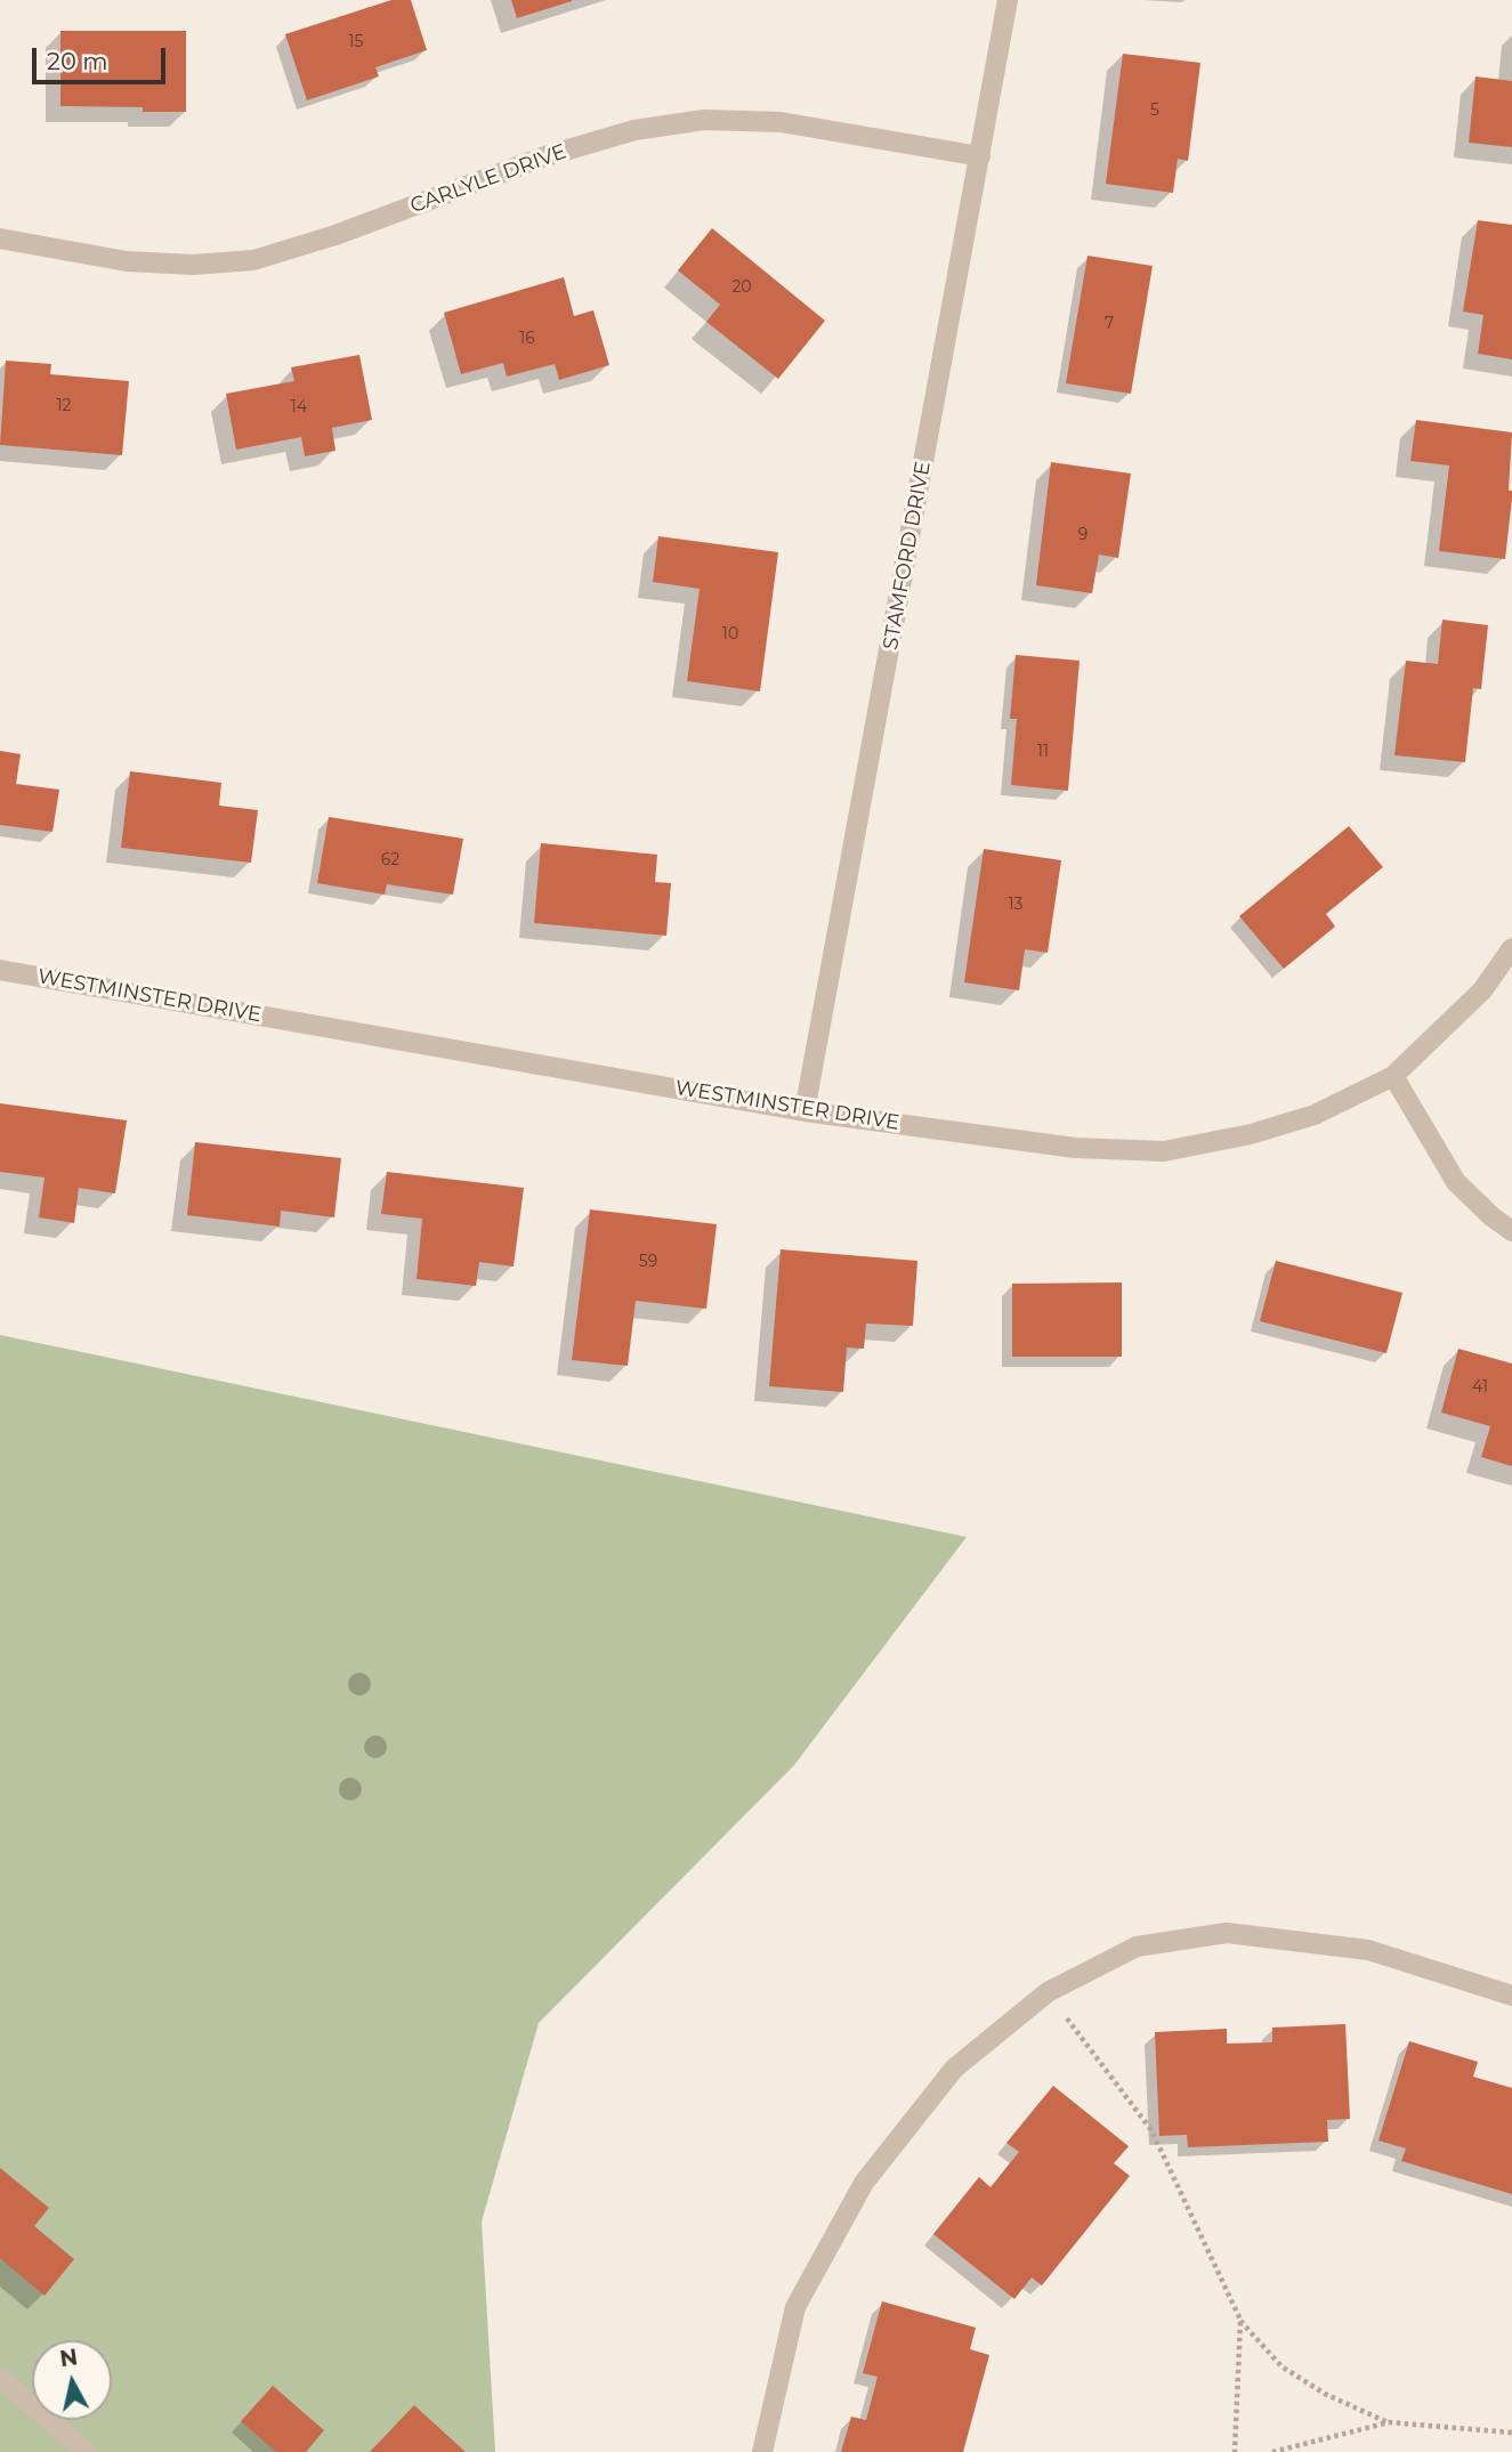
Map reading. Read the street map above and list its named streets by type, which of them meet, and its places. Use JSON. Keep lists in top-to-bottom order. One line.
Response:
{"streets":{"street":["CARLYLE DRIVE","STAMFORD DRIVE","WESTMINSTER DRIVE"]},"crossings":[["CARLYLE DRIVE","STAMFORD DRIVE"],["STAMFORD DRIVE","WESTMINSTER DRIVE"]],"house_numbers":["15","5","20","7","16","12","14","9","10","11","62","13","59","41"],"scale_bar":"20 m","north":"top"}
